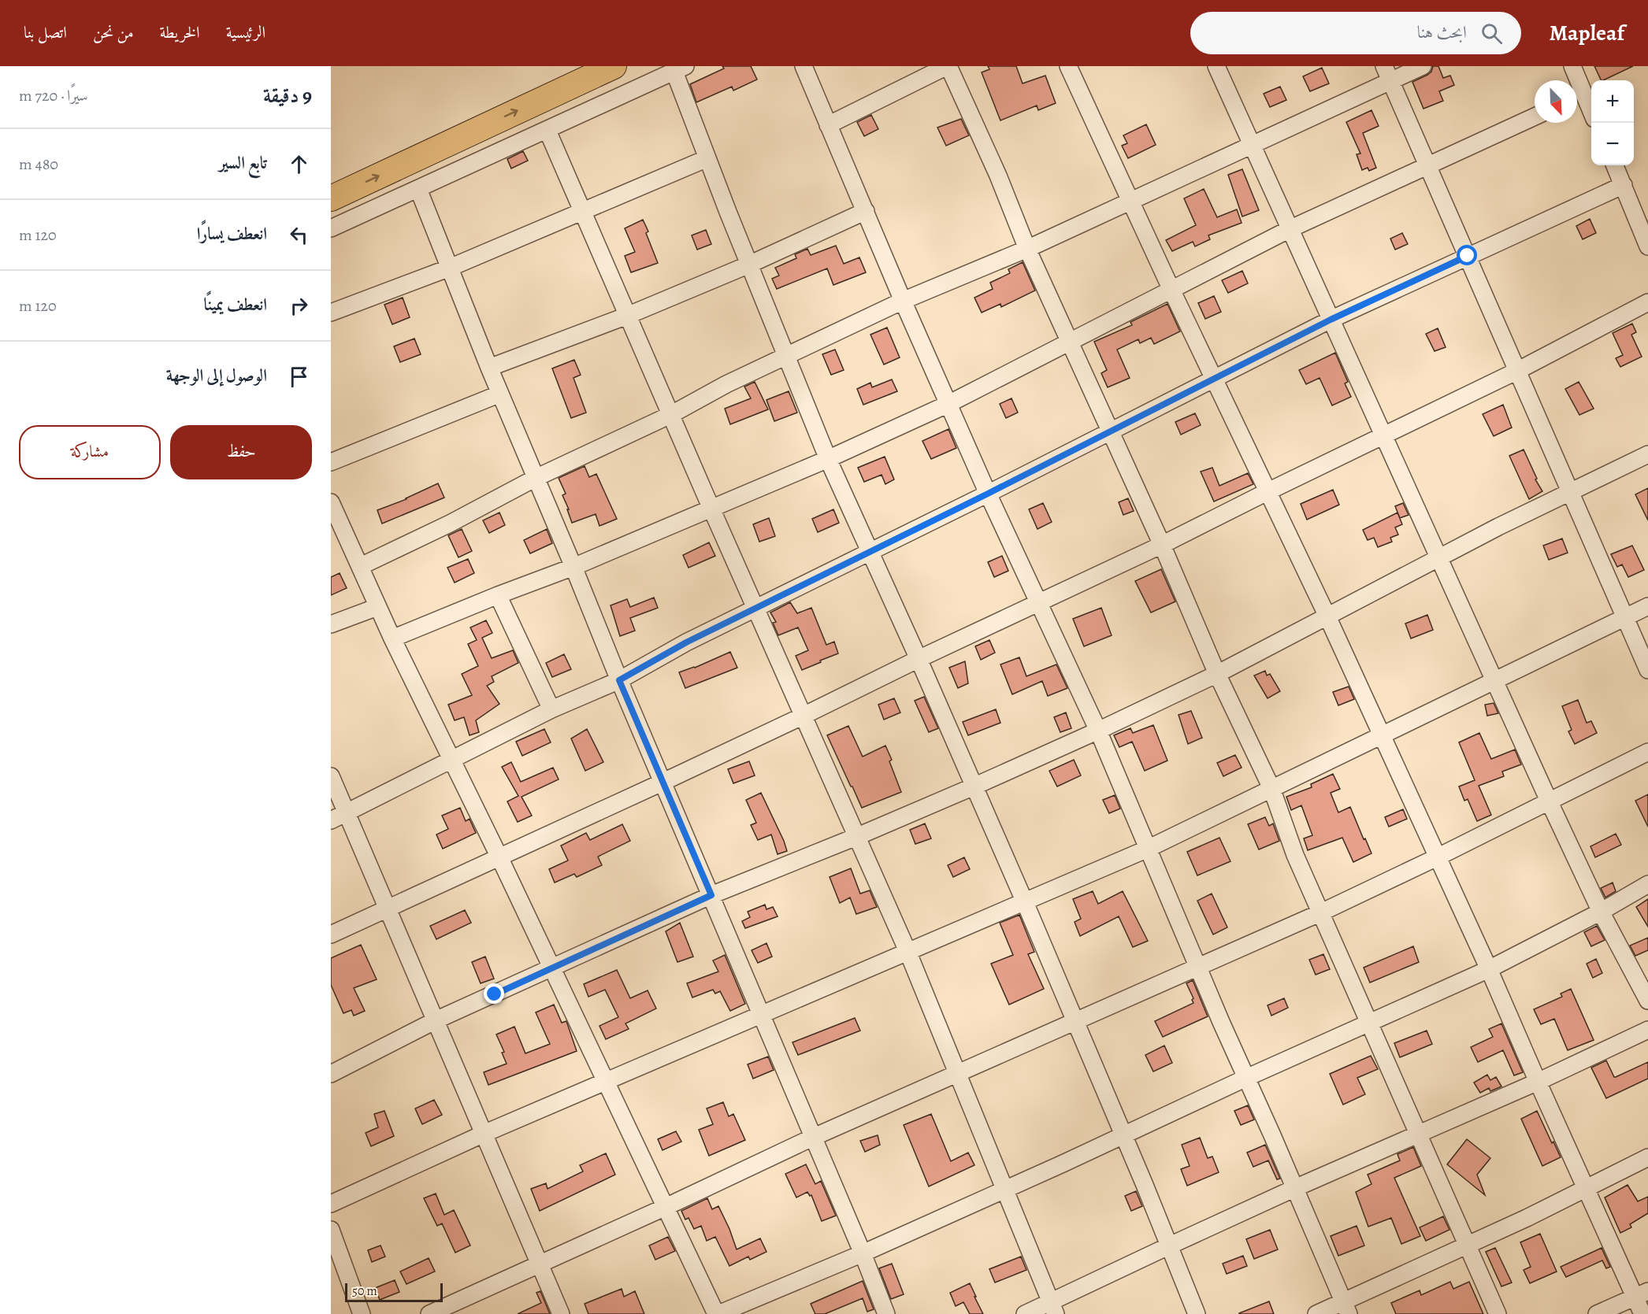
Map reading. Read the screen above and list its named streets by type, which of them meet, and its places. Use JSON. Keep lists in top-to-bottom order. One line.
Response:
{"scale_bar":"50 m","north":"bottom right","page":{"header":"Mapleaf","search":"ابحث هنا","nav":["الرئيسية","الخريطة","من نحن","اتصل بنا"],"heading":["9 دقيقة","سيرًا · 720 m"],"map_buttons":["+","−"],"list":[["تابع السير","480 m"],["انعطف يسارًا","120 m"],["انعطف يمينًا","120 m"],"الوصول إلى الوجهة"],"buttons":["حفظ","مشاركة"],"scale":"50 m"}}
